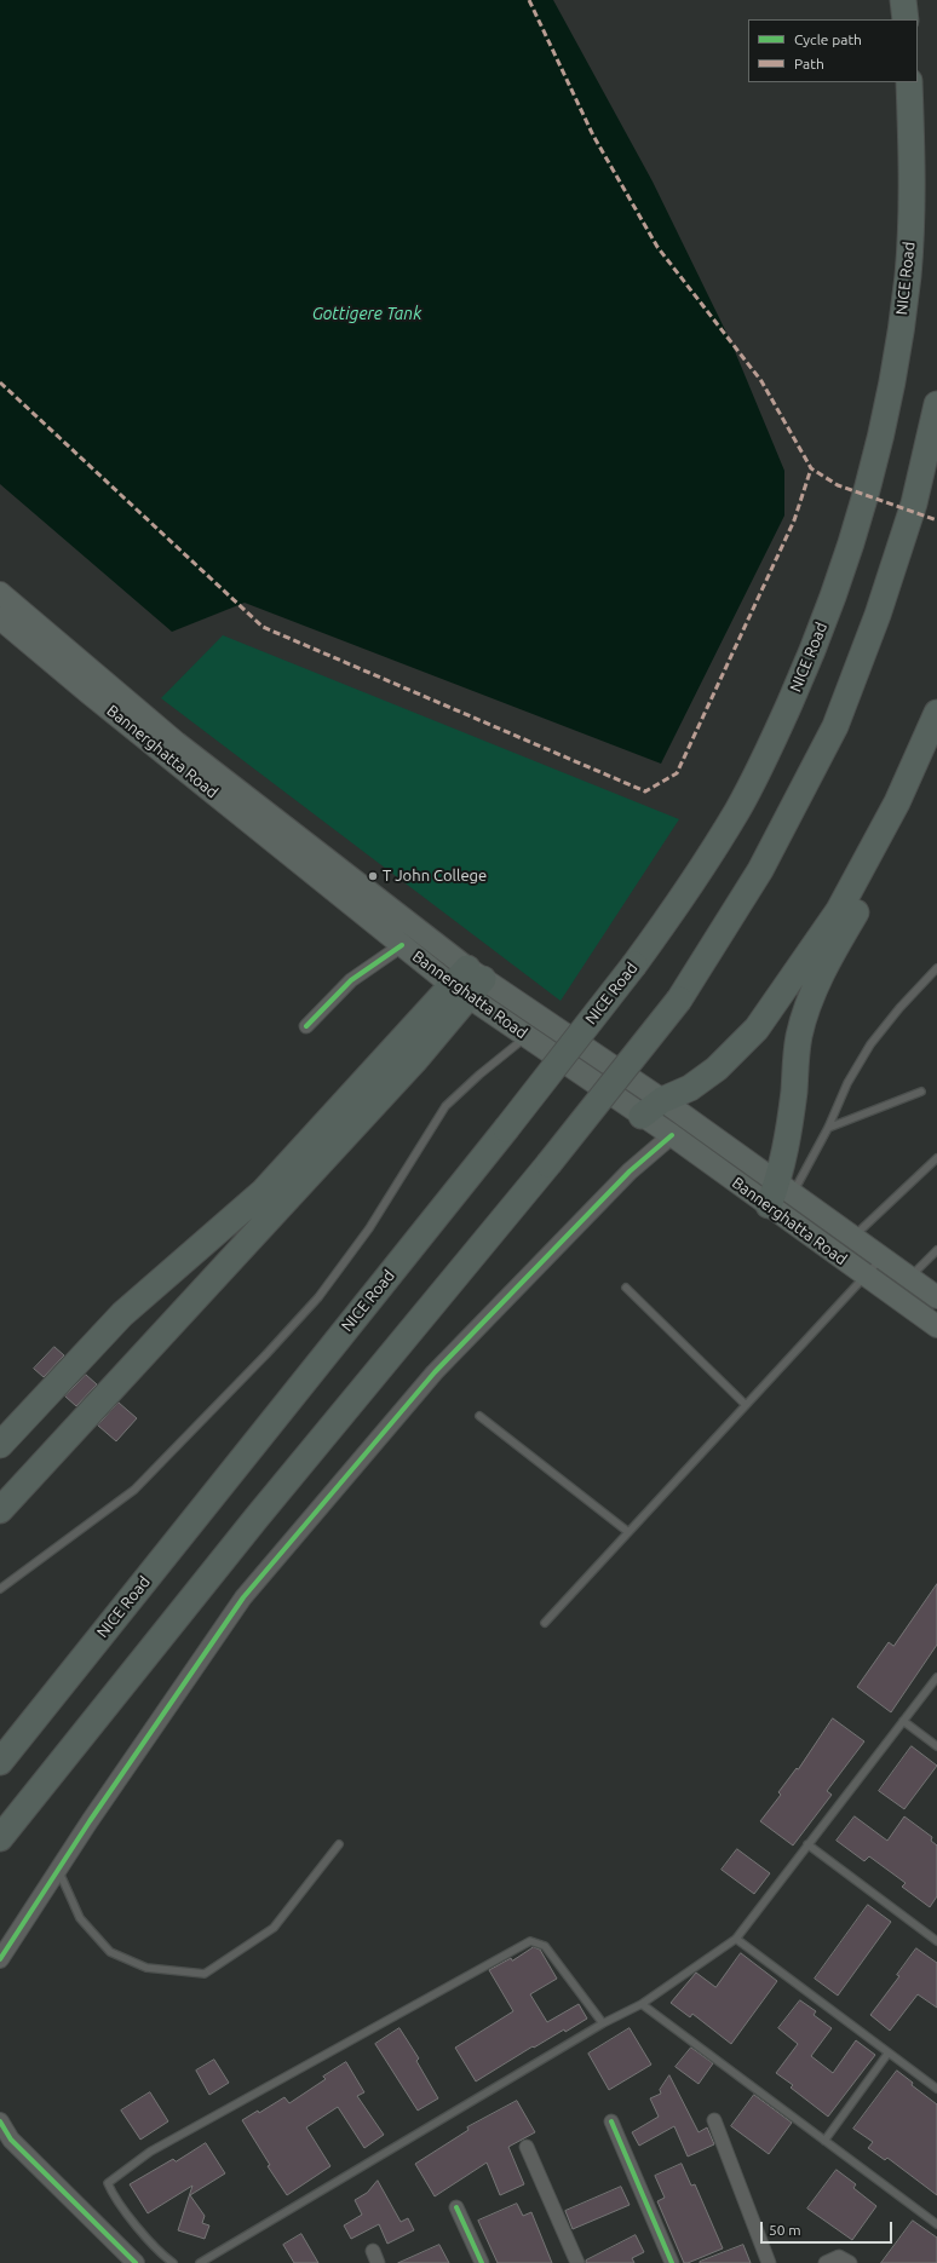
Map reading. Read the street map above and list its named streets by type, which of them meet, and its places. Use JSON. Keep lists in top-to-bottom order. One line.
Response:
{"streets":{"highway":["NICE Road"],"main road":["Bannerghatta Road"]},"water":["Gottigere Tank"],"places":["T John College"],"legend":["Cycle path","Path"],"scale_bar":"50 m"}
